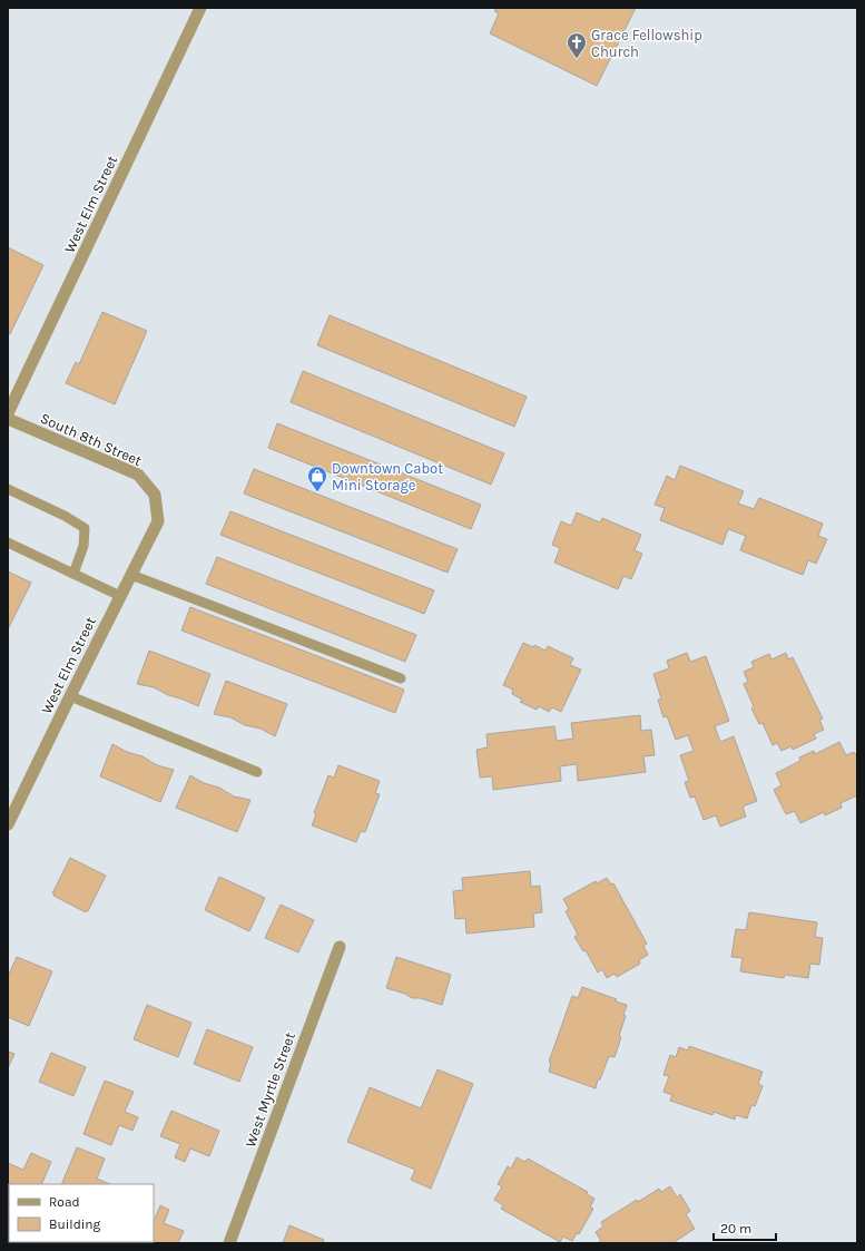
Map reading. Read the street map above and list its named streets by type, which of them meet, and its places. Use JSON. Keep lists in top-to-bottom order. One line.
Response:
{"streets":{"street":["West Elm Street","South 8th Street","West Myrtle Street"]},"crossings":[["West Elm Street","South 8th Street"]],"places":{"church":["Grace Fellowship Church"],"shop":["Downtown Cabot Mini Storage"]},"legend":["Road","Building"],"scale_bar":"20 m"}
